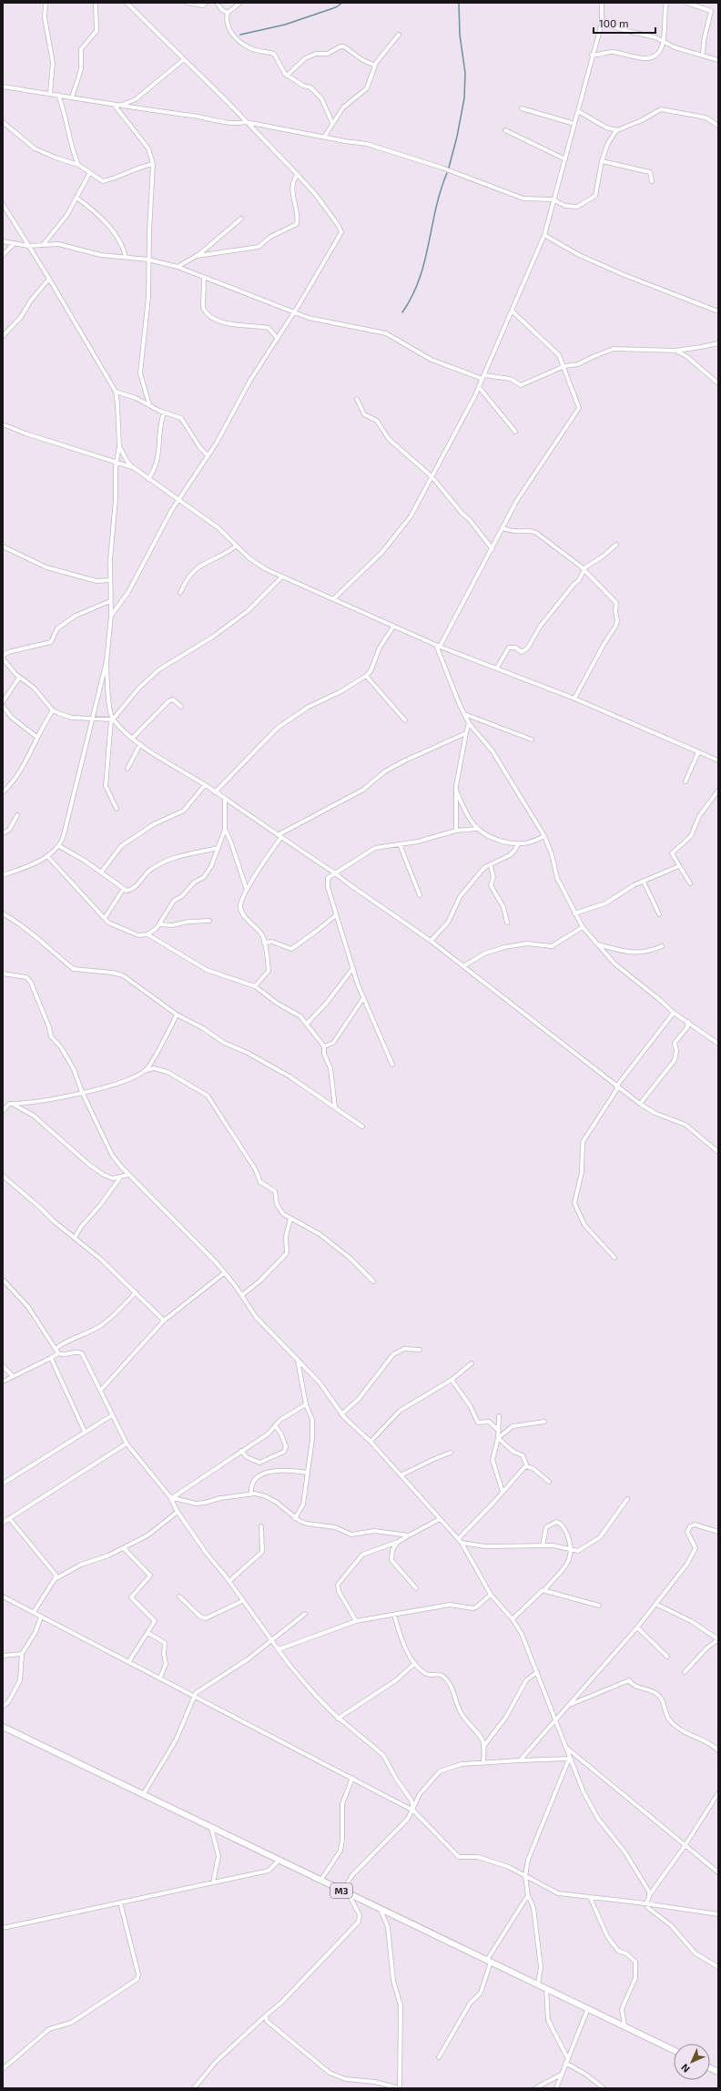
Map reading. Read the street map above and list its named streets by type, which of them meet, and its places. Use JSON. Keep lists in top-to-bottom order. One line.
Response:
{"streets":{"main road":["M3"]},"scale_bar":"100 m","north":"bottom left"}
